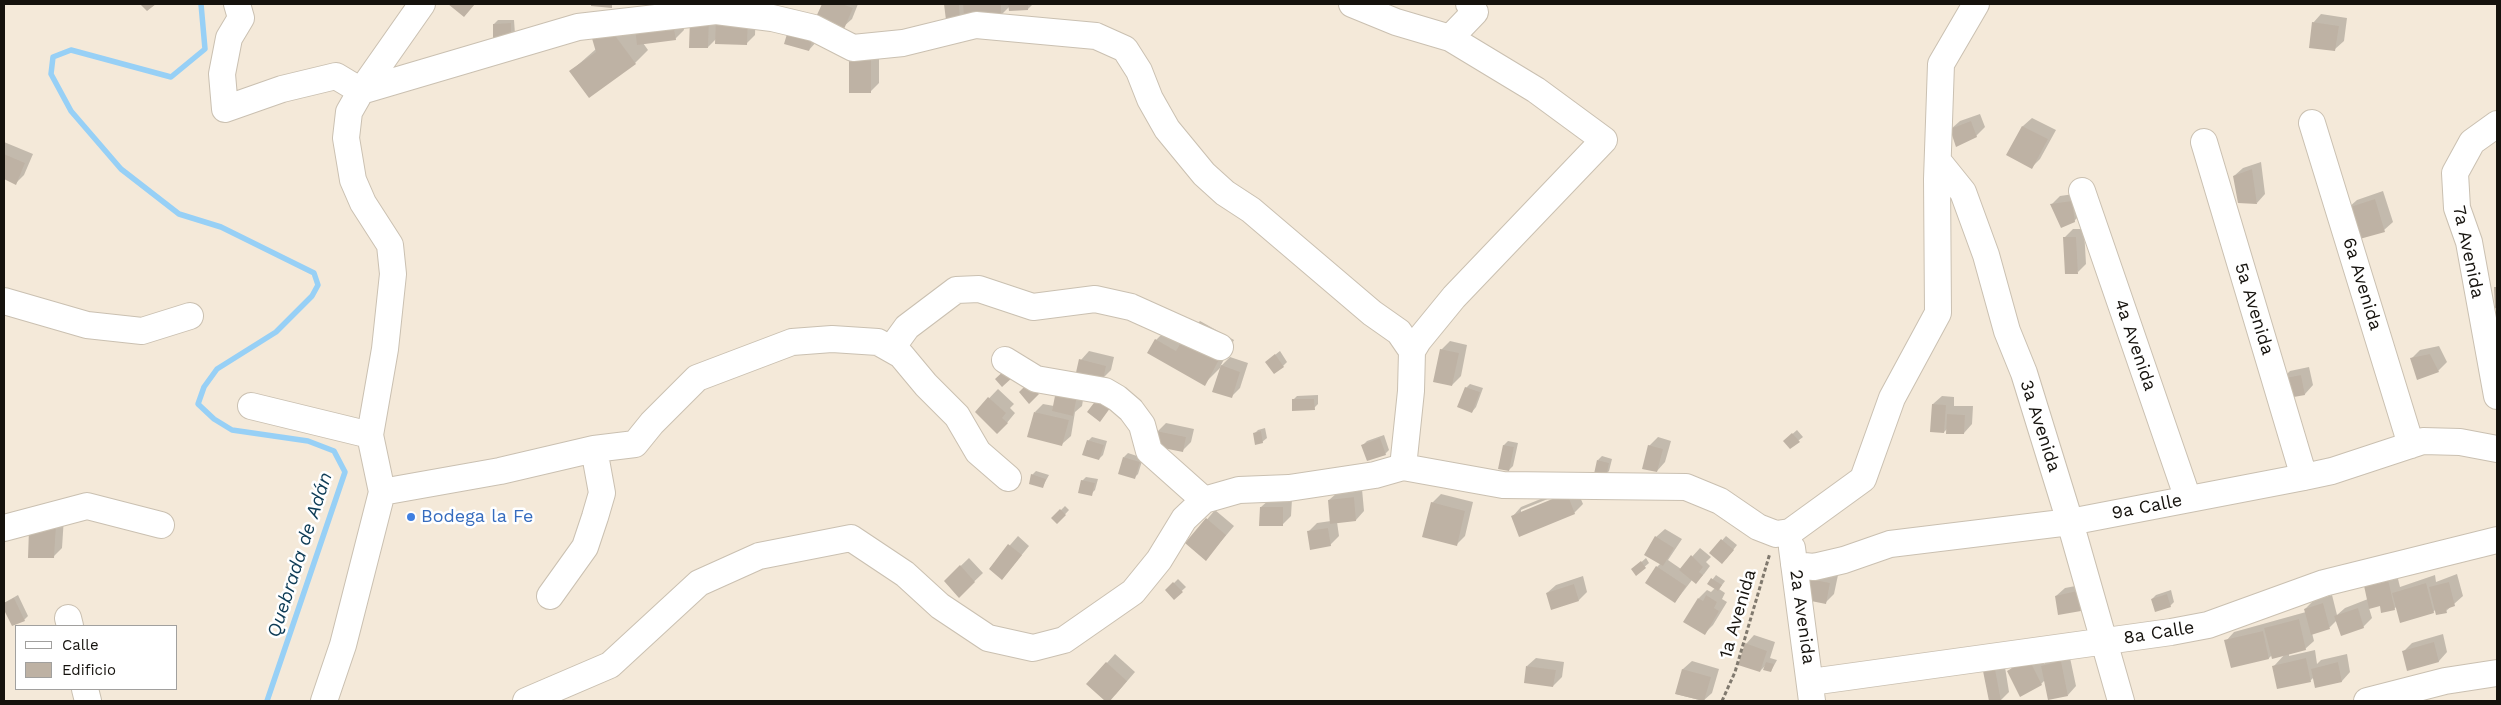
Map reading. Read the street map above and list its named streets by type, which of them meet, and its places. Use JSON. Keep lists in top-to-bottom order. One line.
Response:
{"streets":{"street":["7a Avenida","6a Avenida","5a Avenida","4a Avenida","3a Avenida","9a Calle","2a Avenida","8a Calle"],"path":["1a Avenida"]},"crossings":[["6a Avenida","9a Calle"],["5a Avenida","9a Calle"],["4a Avenida","9a Calle"],["3a Avenida","9a Calle"],["3a Avenida","8a Calle"],["9a Calle","2a Avenida"],["1a Avenida","2a Avenida"],["2a Avenida","8a Calle"]],"water":["Quebrada de Adán"],"places":["Bodega la Fe"],"legend":["Calle","Edificio"]}
